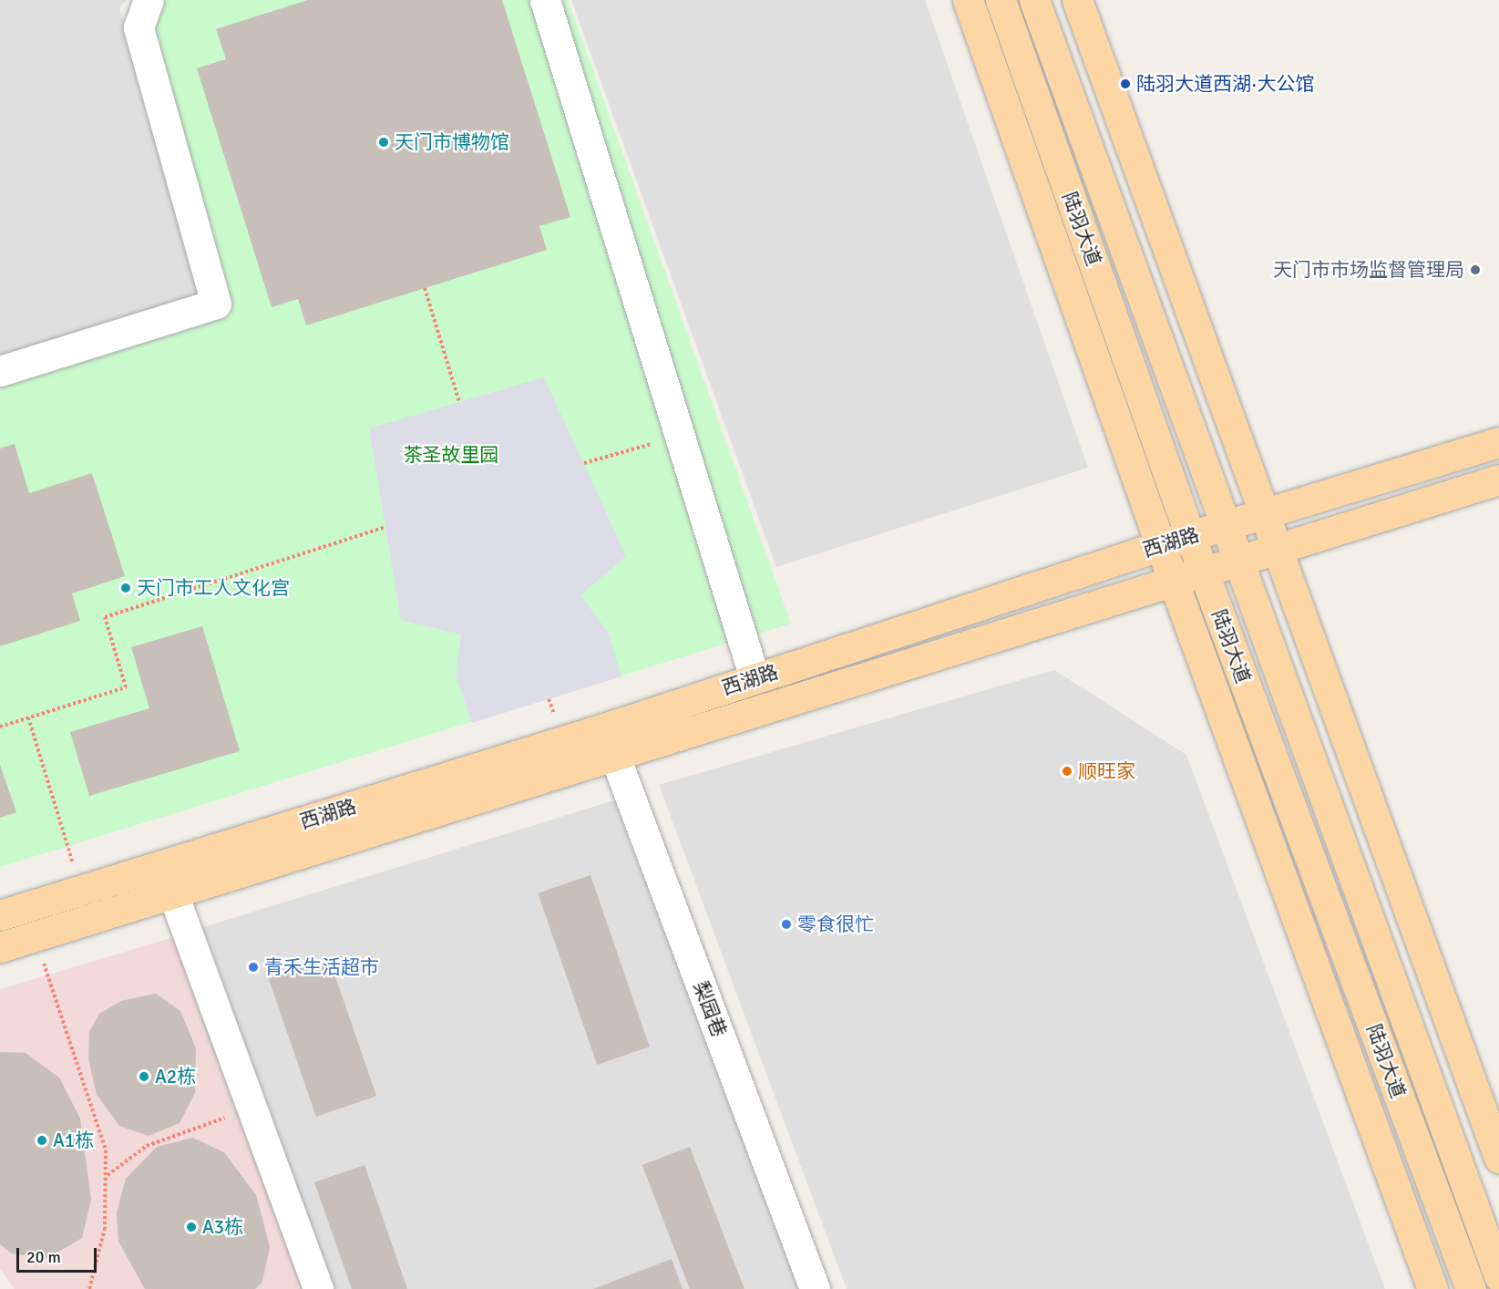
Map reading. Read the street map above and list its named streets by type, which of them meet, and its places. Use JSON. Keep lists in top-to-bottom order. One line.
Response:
{"streets":{"main road":["陆羽大道","西湖路"],"street":["梨园巷"]},"crossings":[["陆羽大道","西湖路"],["西湖路","梨园巷"]],"parks":["茶圣故里园"],"places":["陆羽大道西湖·大公馆","天门市博物馆","天门市市场监督管理局","天门市工人文化宫","顺旺家","零食很忙","青禾生活超市","A2栋","A1栋","A3栋"],"scale_bar":"20 m"}
